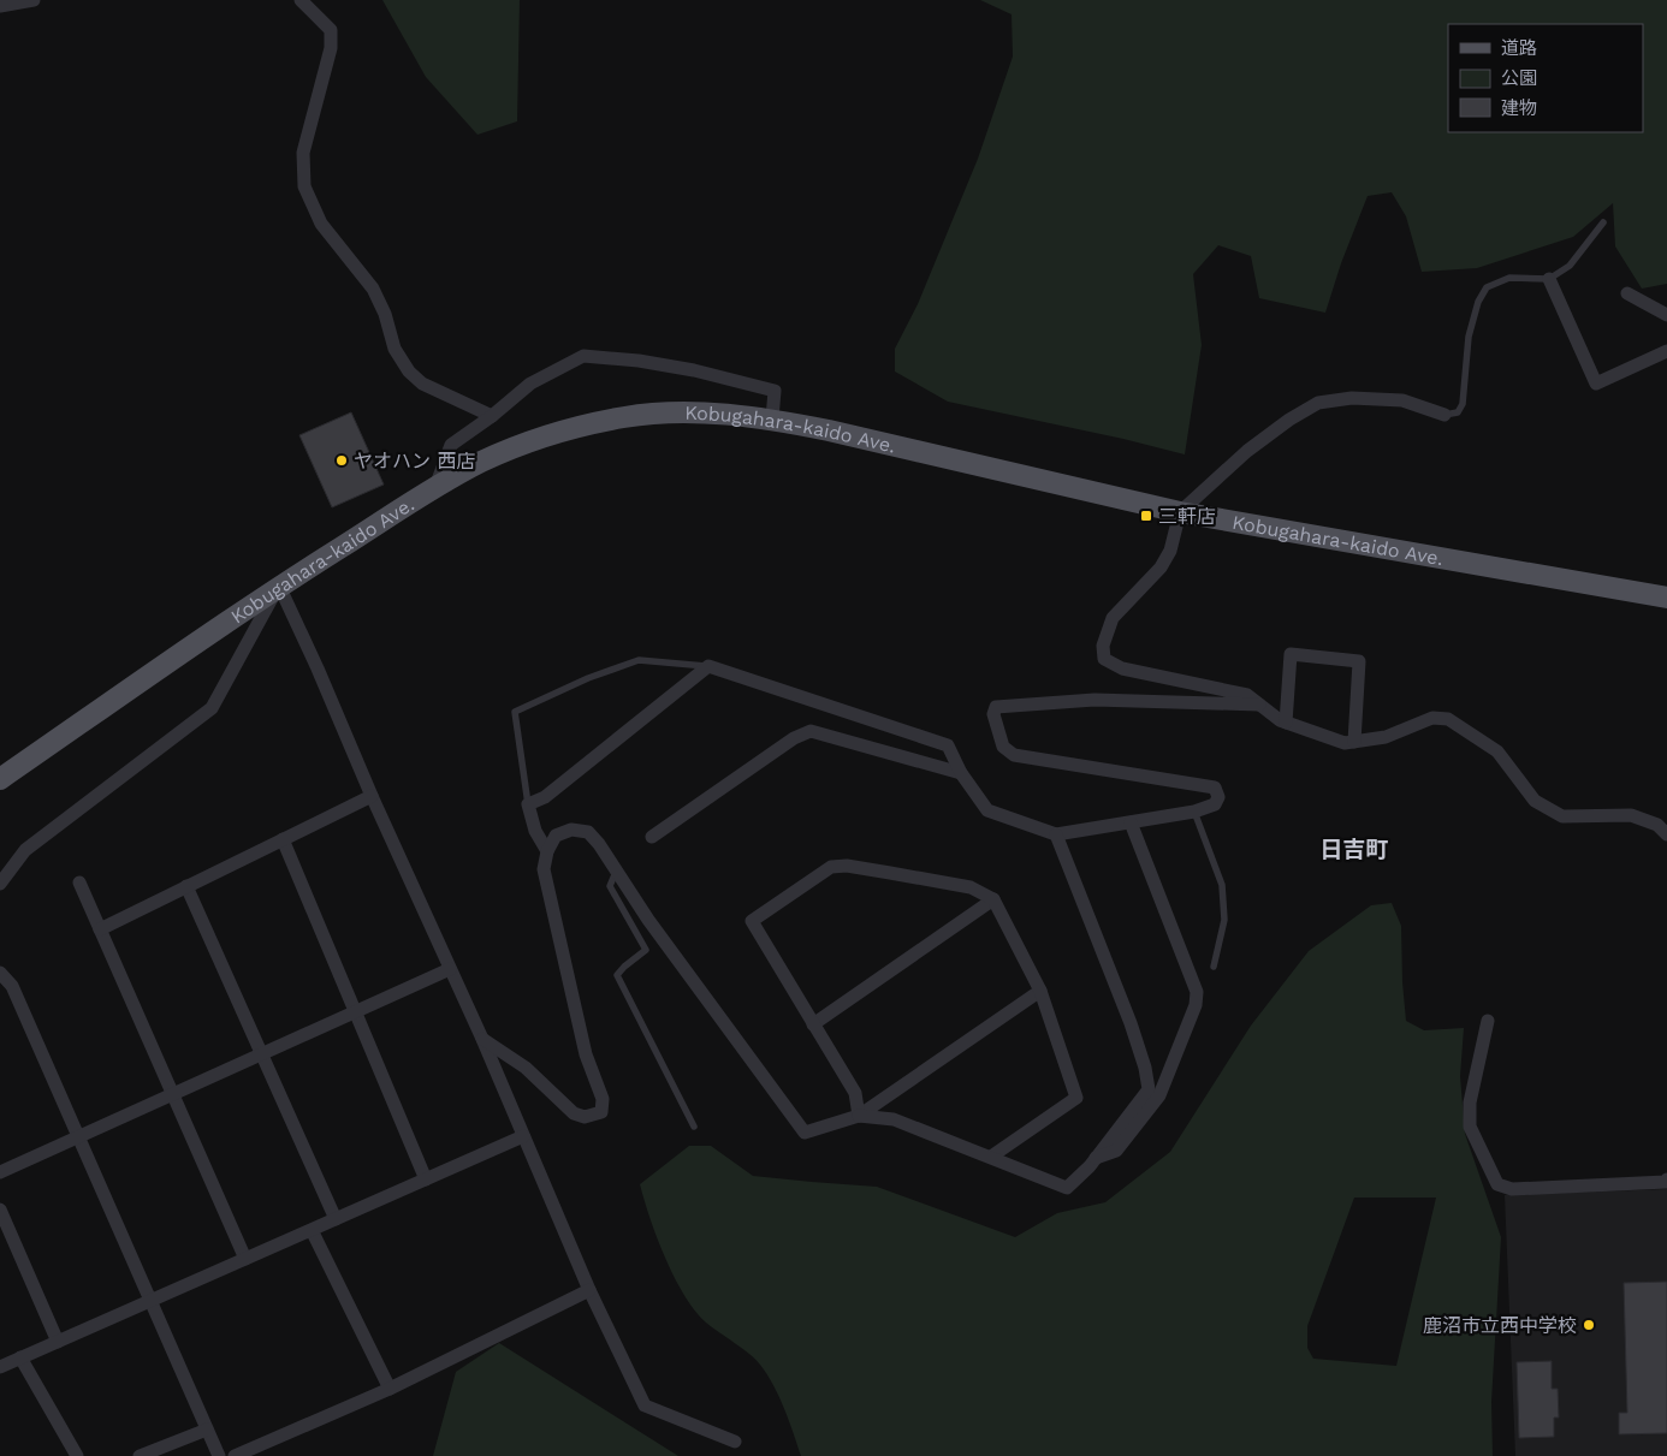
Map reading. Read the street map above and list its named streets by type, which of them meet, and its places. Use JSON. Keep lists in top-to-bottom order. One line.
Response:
{"streets":{"main road":["Kobugahara-kaido Ave."]},"districts":["日吉町"],"places":{"other":["ヤオハン 西店","鹿沼市立西中学校"],"transit":["三軒店"]},"legend":["道路","公園","建物"]}
